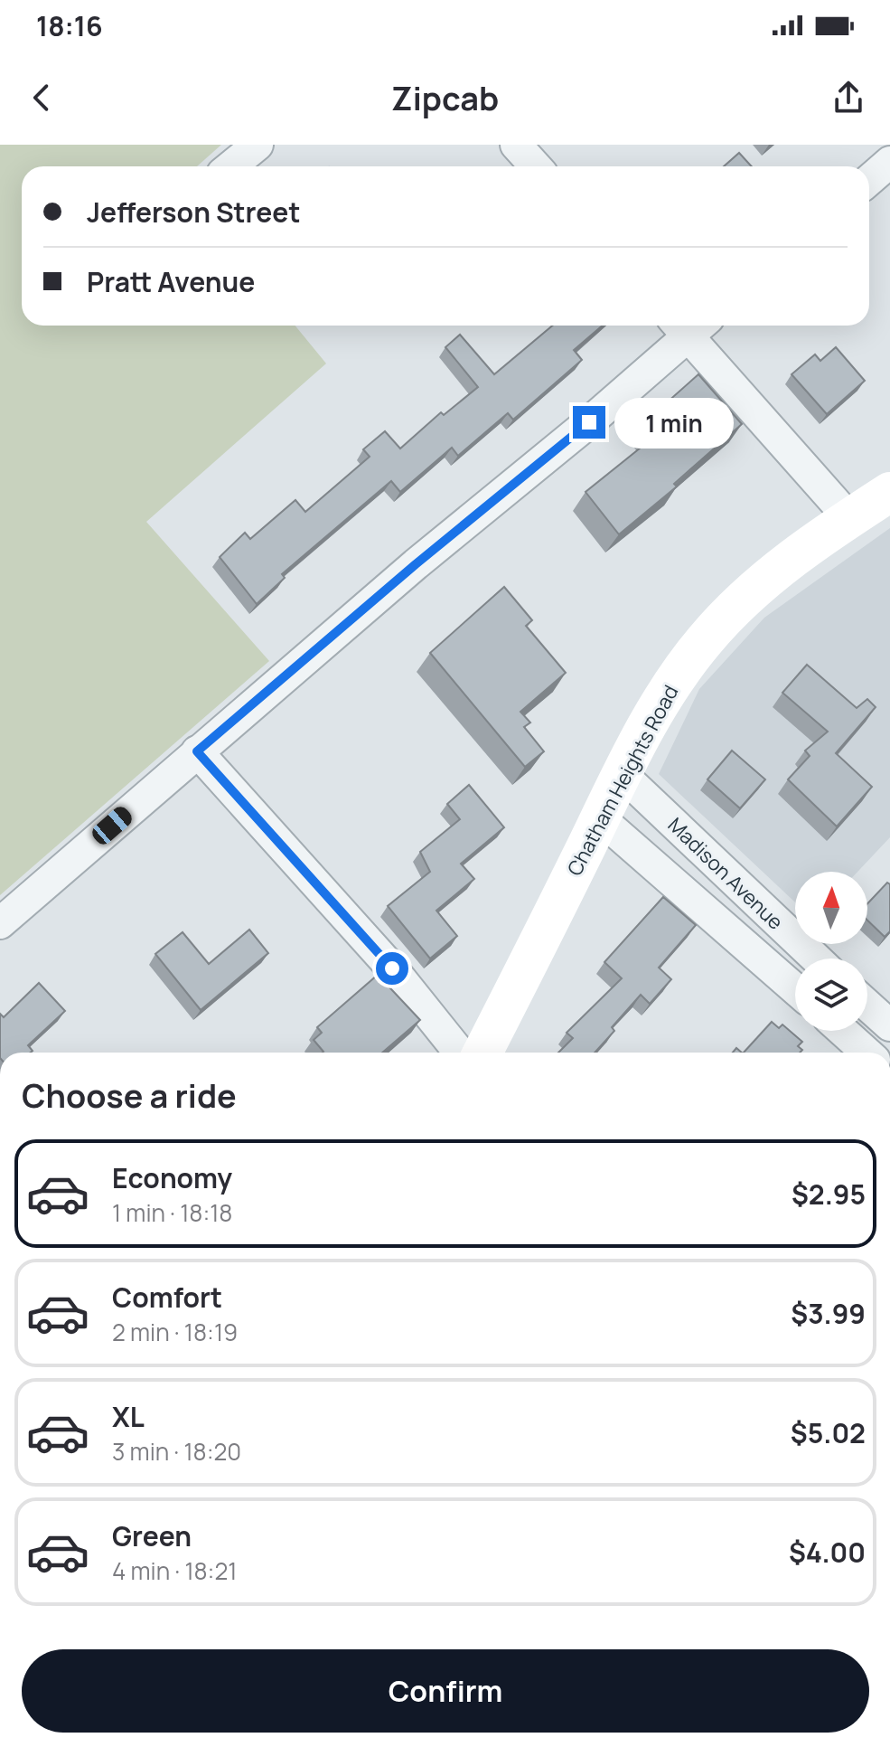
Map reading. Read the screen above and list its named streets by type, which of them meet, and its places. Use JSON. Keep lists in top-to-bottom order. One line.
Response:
{"streets":{"main road":["Chatham Heights Road"],"street":["Madison Avenue"]},"crossings":[["Chatham Heights Road","Madison Avenue"]],"north":"top","page":{"status":"18:16","header":"Zipcab","banner":["Jefferson Street","Pratt Avenue"],"bubble":"1 min","heading":"Choose a ride","list":[{"name":"Economy","note":"1 min · 18:18","value":"$2.95"},{"name":"Comfort","note":"2 min · 18:19","value":"$3.99"},{"name":"XL","note":"3 min · 18:20","value":"$5.02"},{"name":"Green","note":"4 min · 18:21","value":"$4.00"}],"buttons":"Confirm"}}
